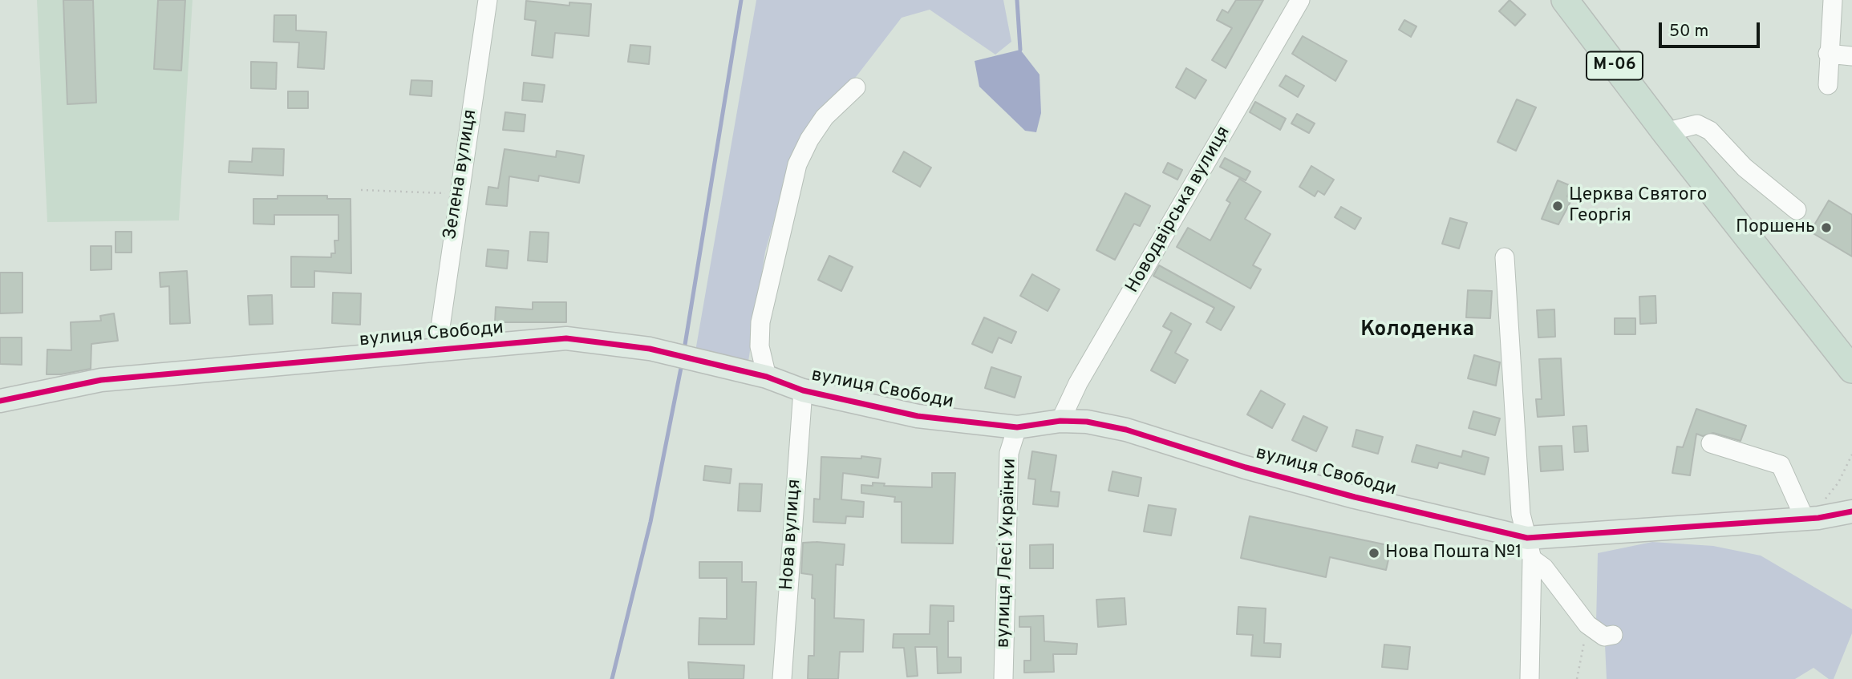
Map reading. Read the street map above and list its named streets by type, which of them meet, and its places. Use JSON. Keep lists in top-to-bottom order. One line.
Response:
{"streets":{"highway":["М-06"],"main road":["вулиця Свободи"],"street":["Зелена вулиця","Новодвірська вулиця","Нова вулиця","вулиця Лесі Українки"]},"crossings":[["Зелена вулиця","вулиця Свободи"],["Новодвірська вулиця","вулиця Свободи"],["вулиця Свободи","Нова вулиця"],["вулиця Свободи","вулиця Лесі Українки"]],"districts":["Колоденка"],"places":["Церква Святого Георгія","Поршень","Нова Пошта №1"],"scale_bar":"50 m"}
